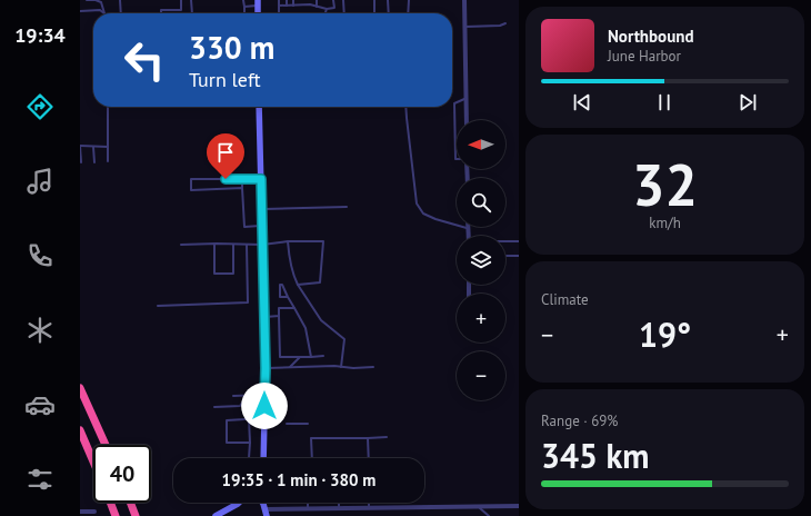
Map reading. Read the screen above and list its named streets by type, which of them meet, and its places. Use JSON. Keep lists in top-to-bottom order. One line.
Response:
{"north":"left","page":{"tabs":"19:34","turn":["330 m","Turn left"],"song":["Northbound","June Harbor"],"map_buttons":["+","−"],"tile":[["32","km/h"],"Climate",["Range · 69%","345 km"]],"heat":["−","19°","+"],"limit":"40","trip":"19:35 · 1 min · 380 m"}}
